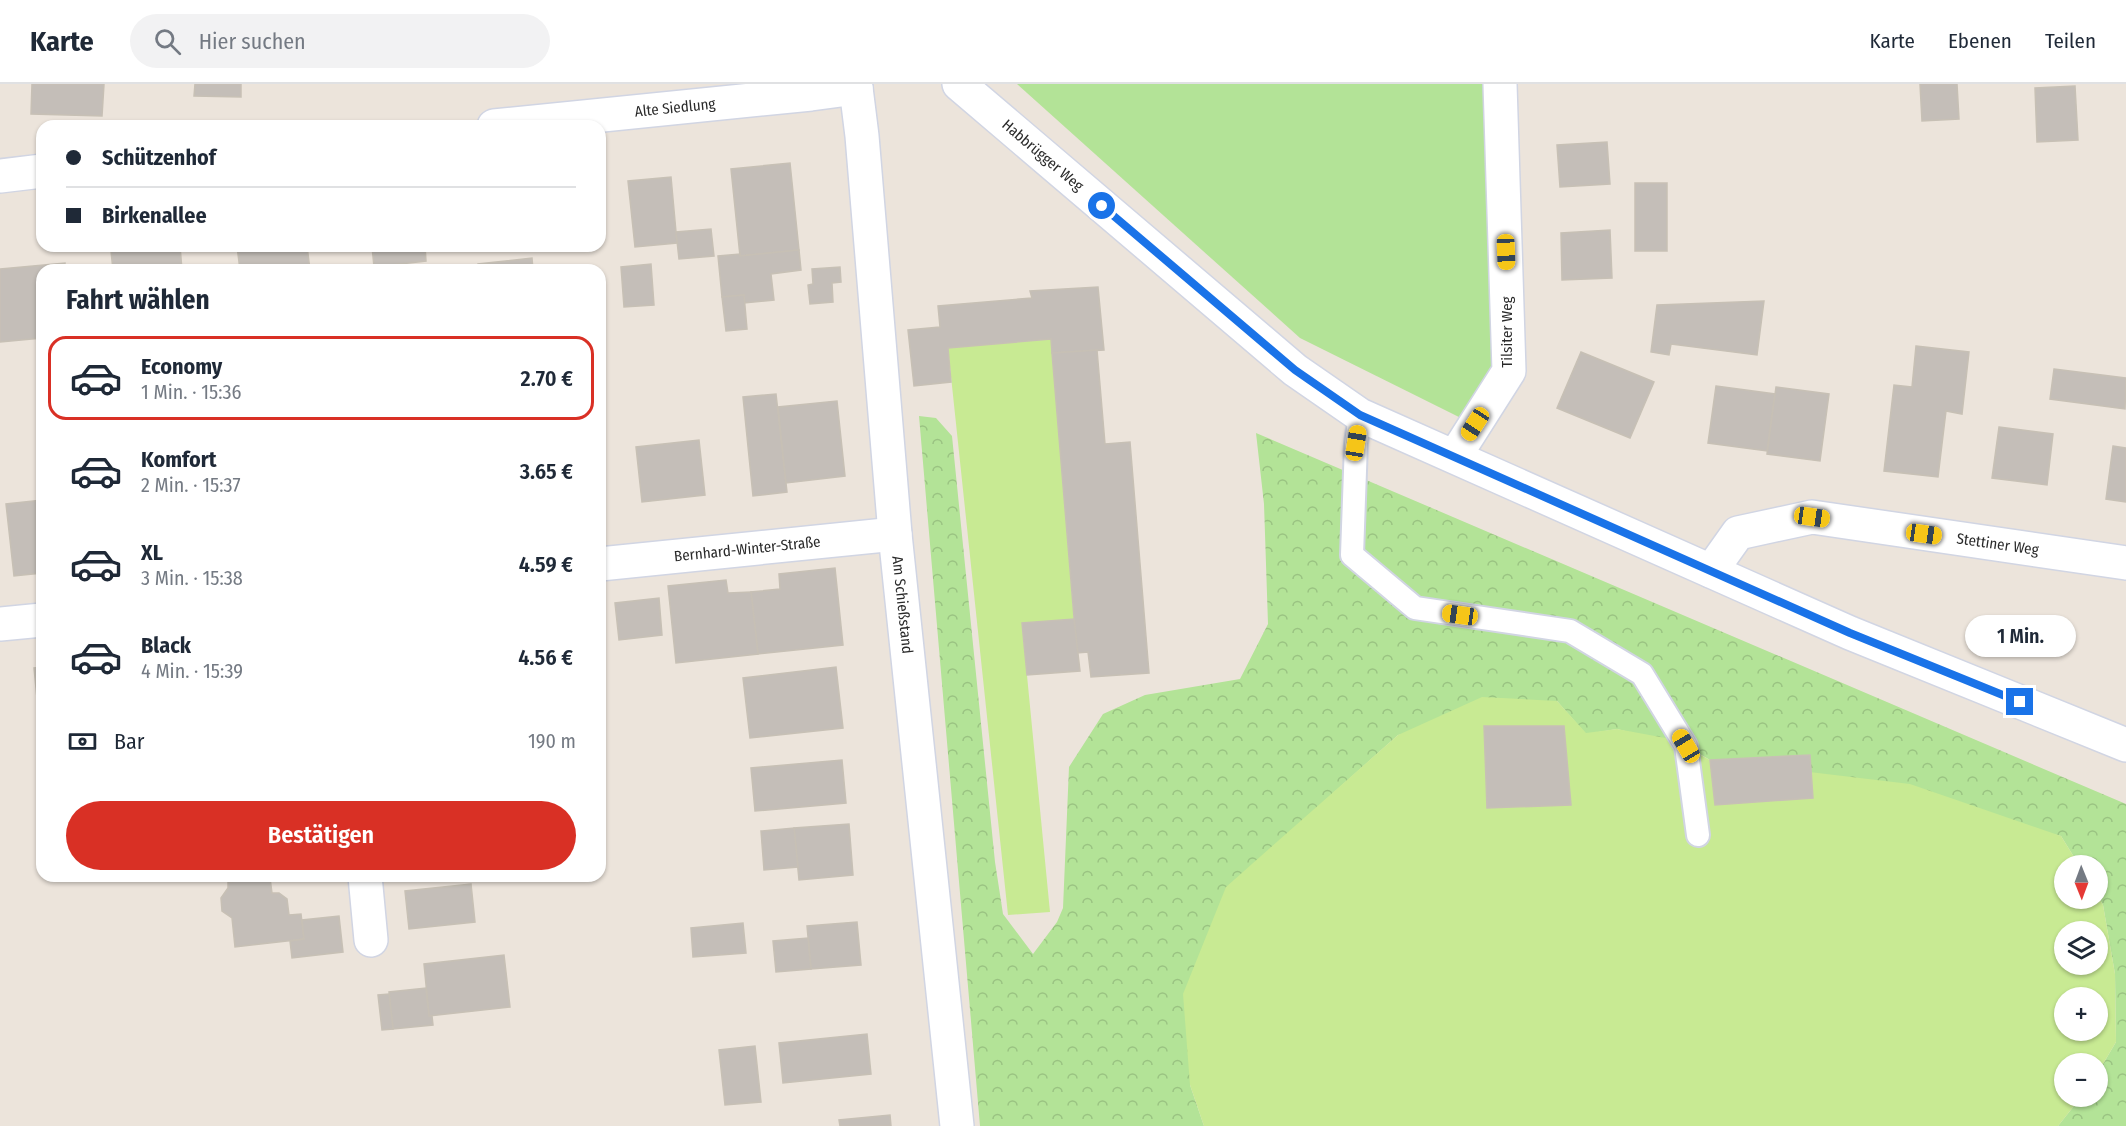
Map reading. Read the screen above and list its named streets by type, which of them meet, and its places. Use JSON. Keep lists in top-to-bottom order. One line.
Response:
{"streets":{"street":["Alte Siedlung","Habbrügger Weg","Tilsiter Weg","Stettiner Weg","Bernhard-Winter-Straße","Am Schießstand"]},"crossings":[["Alte Siedlung","Am Schießstand"],["Habbrügger Weg","Tilsiter Weg"],["Habbrügger Weg","Stettiner Weg"],["Bernhard-Winter-Straße","Am Schießstand"]],"north":"bottom","page":{"header":"Karte","search":"Hier suchen","nav":["Karte","Ebenen","Teilen"],"banner":["Schützenhof","Birkenallee"],"heading":"Fahrt wählen","list":[{"name":"Economy","note":"1 Min. · 15:36","value":"2.70 €"},{"name":"Komfort","note":"2 Min. · 15:37","value":"3.65 €"},{"name":"XL","note":"3 Min. · 15:38","value":"4.59 €"},{"name":"Black","note":"4 Min. · 15:39","value":"4.56 €"}],"bubble":"1 Min.","pay":["Bar","190 m"],"buttons":"Bestätigen","map_buttons":["+","−"]}}
